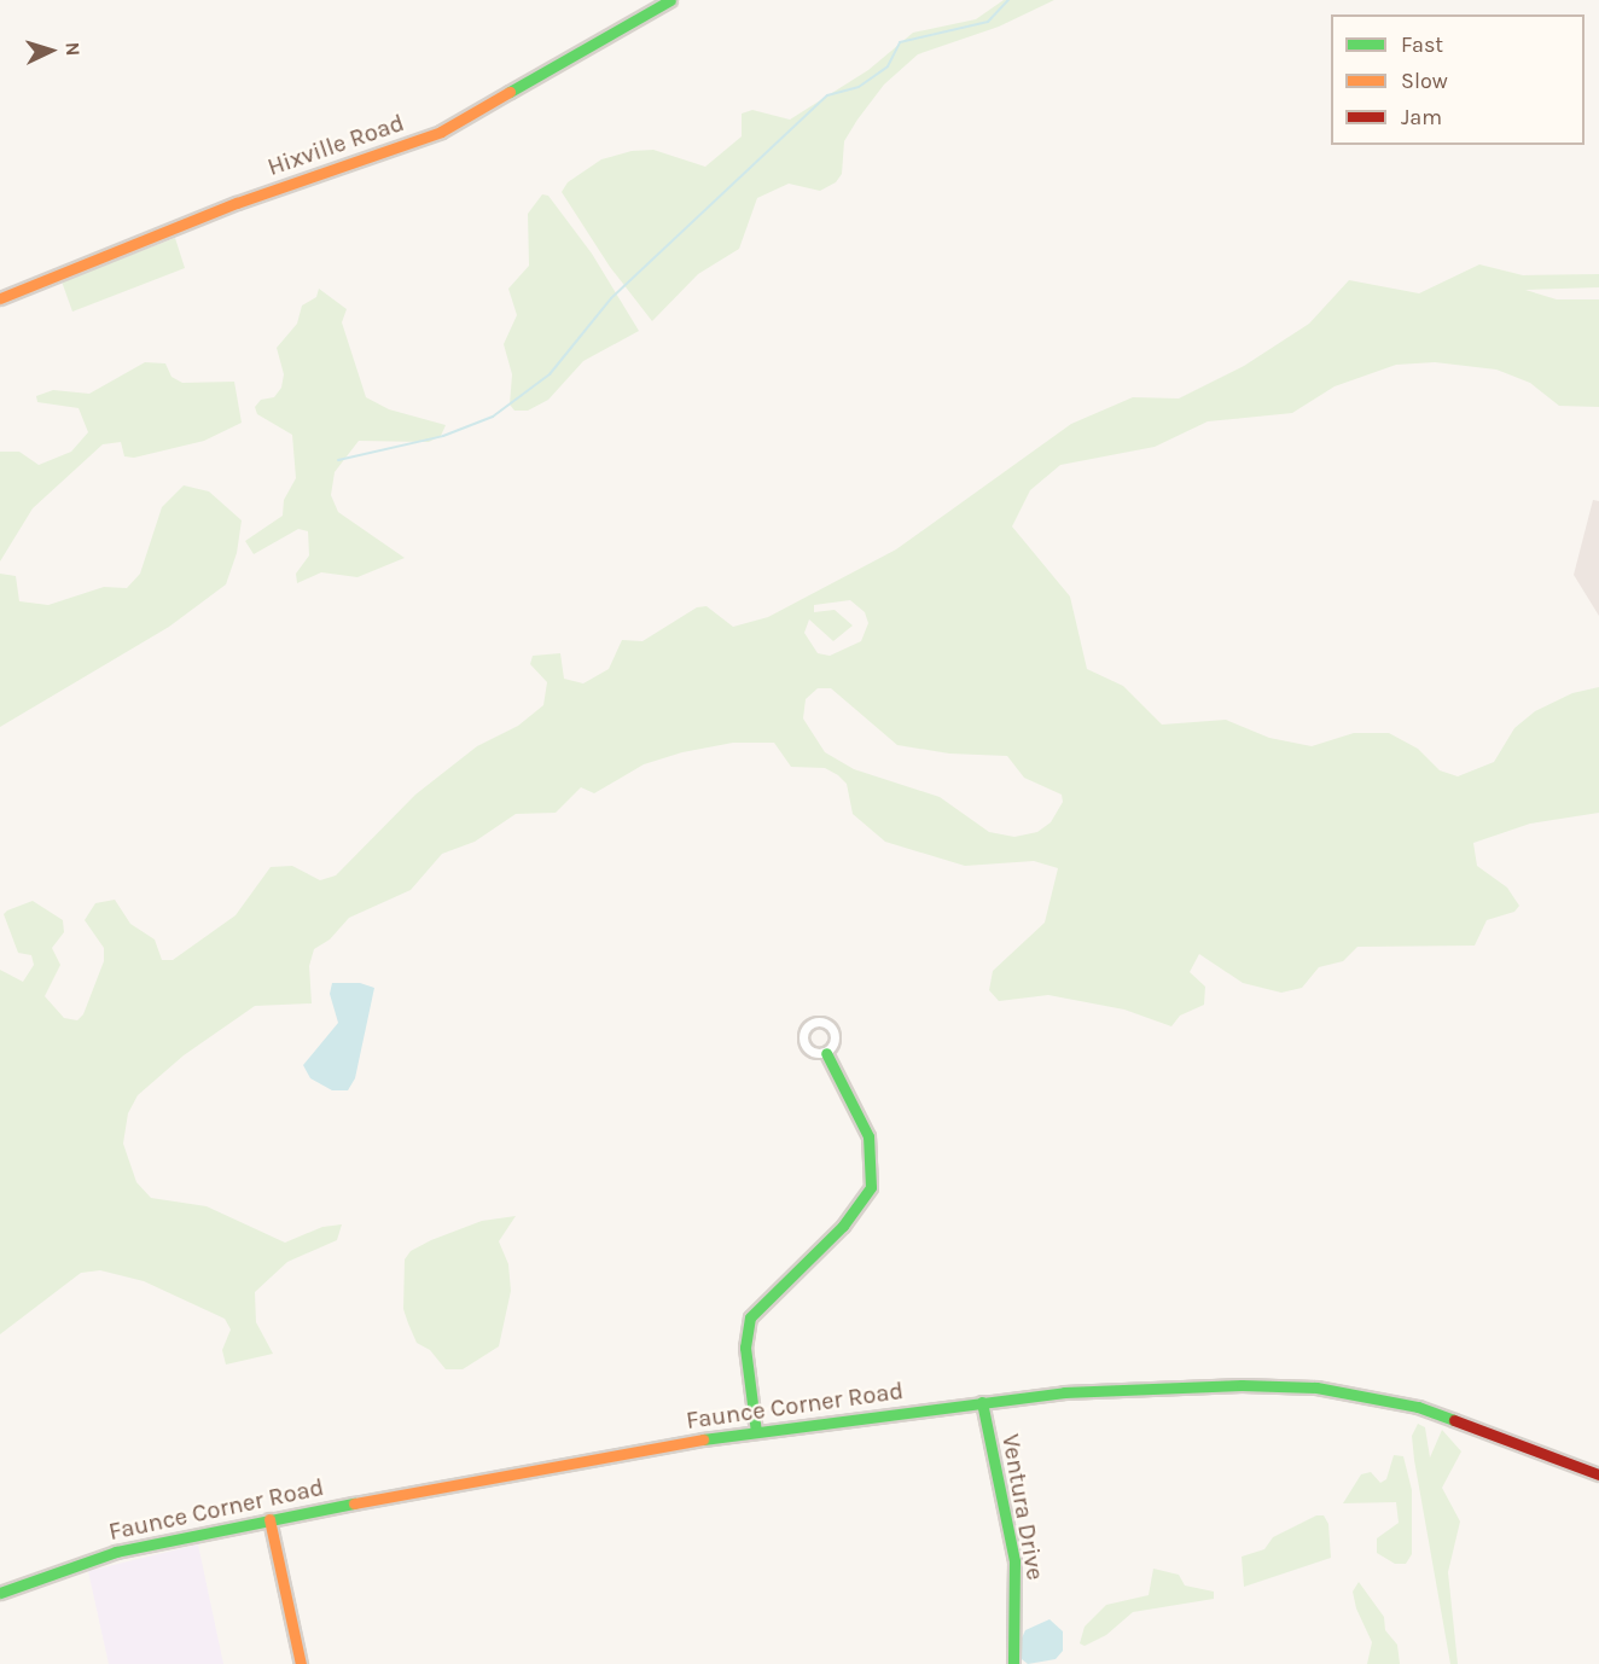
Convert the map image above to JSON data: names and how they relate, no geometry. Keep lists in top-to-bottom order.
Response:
{
  "streets": {
    "main road": ["Hixville Road", "Faunce Corner Road", "Ventura Drive"]
  },
  "crossings": [
    ["Faunce Corner Road", "Ventura Drive"]
  ],
  "legend": ["Fast", "Slow", "Jam"],
  "north": "right"
}
